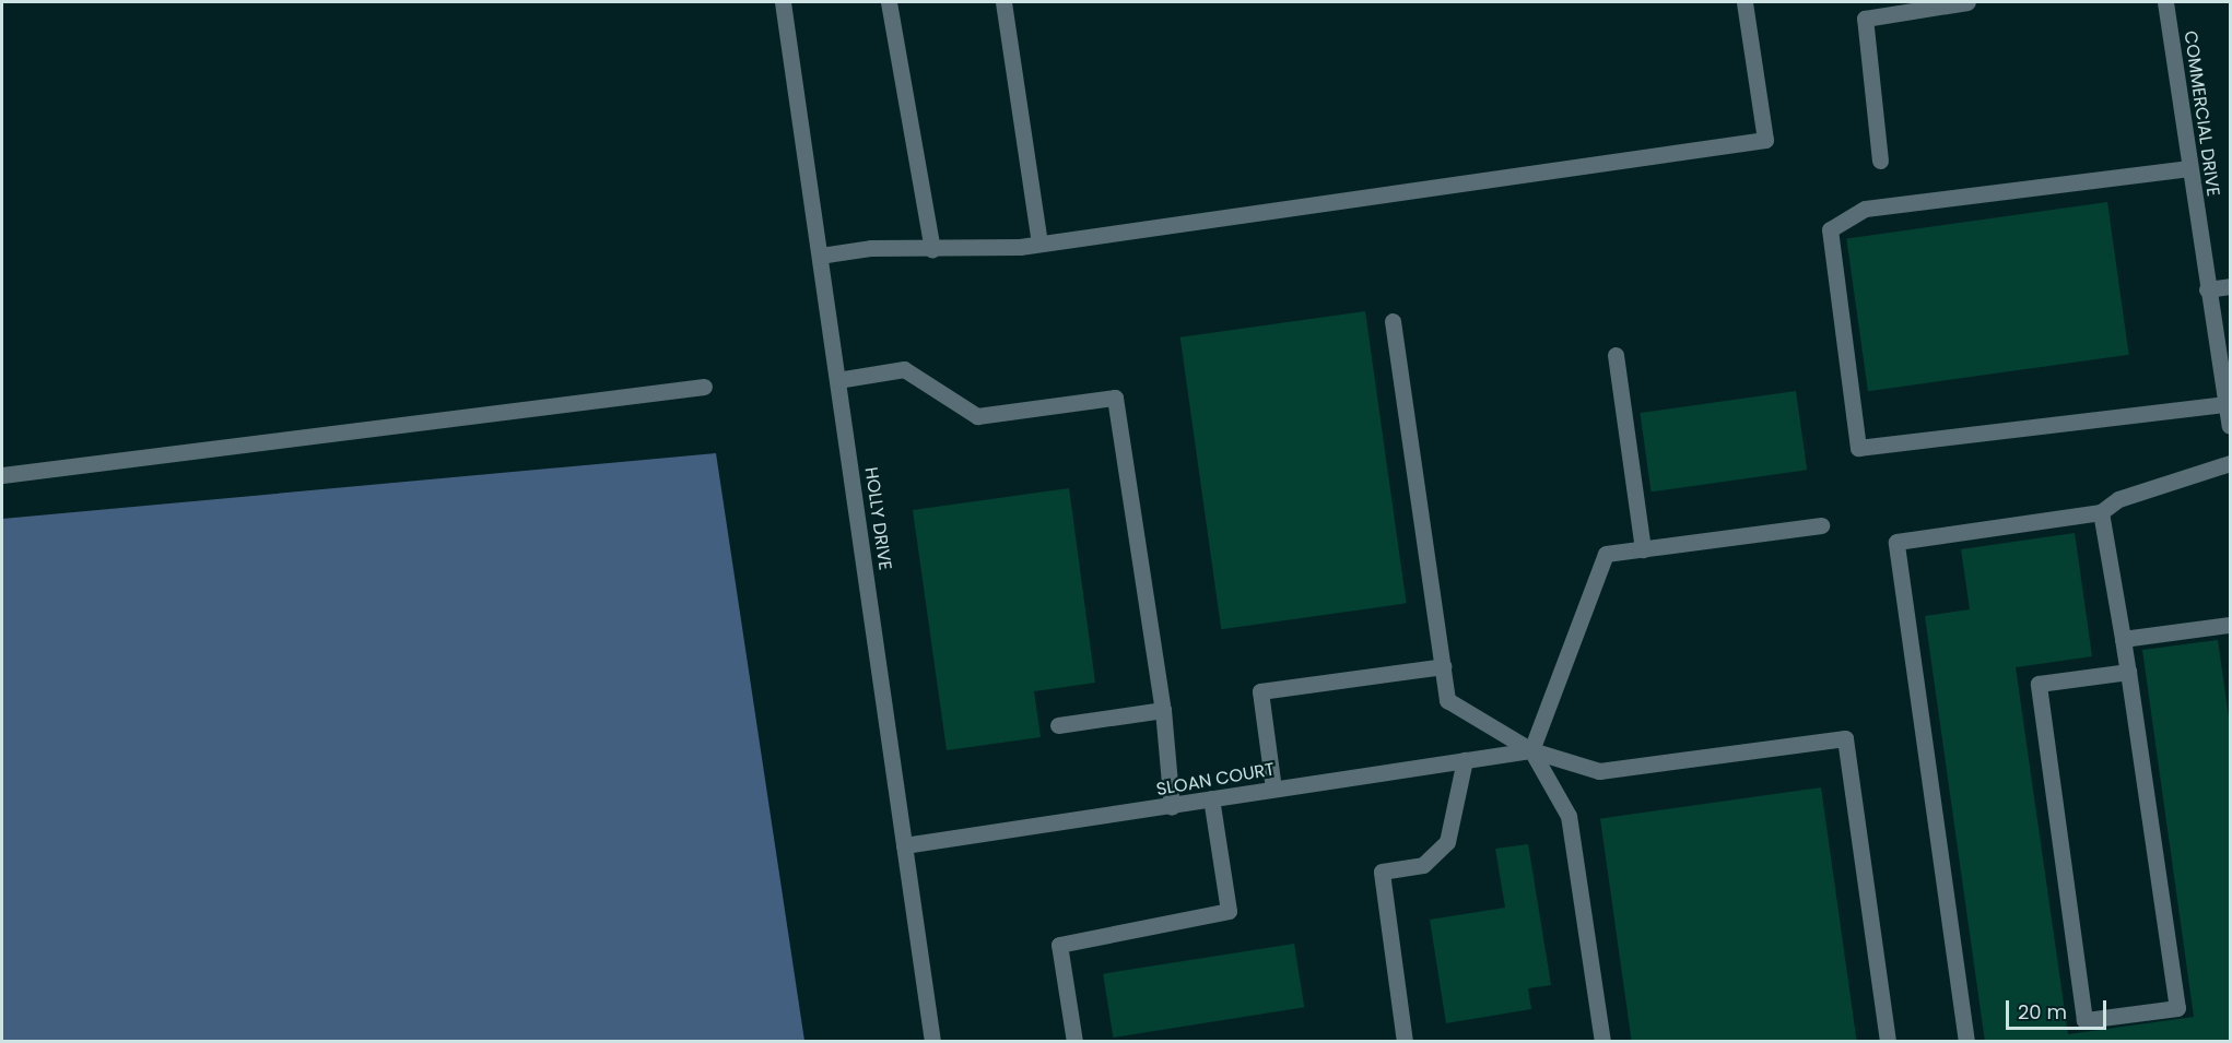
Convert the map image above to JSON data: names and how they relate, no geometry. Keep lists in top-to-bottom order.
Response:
{
  "streets": {
    "street": ["COMMERCIAL DRIVE", "HOLLY DRIVE", "SLOAN COURT"]
  },
  "crossings": [
    ["HOLLY DRIVE", "SLOAN COURT"]
  ],
  "scale_bar": "20 m"
}
